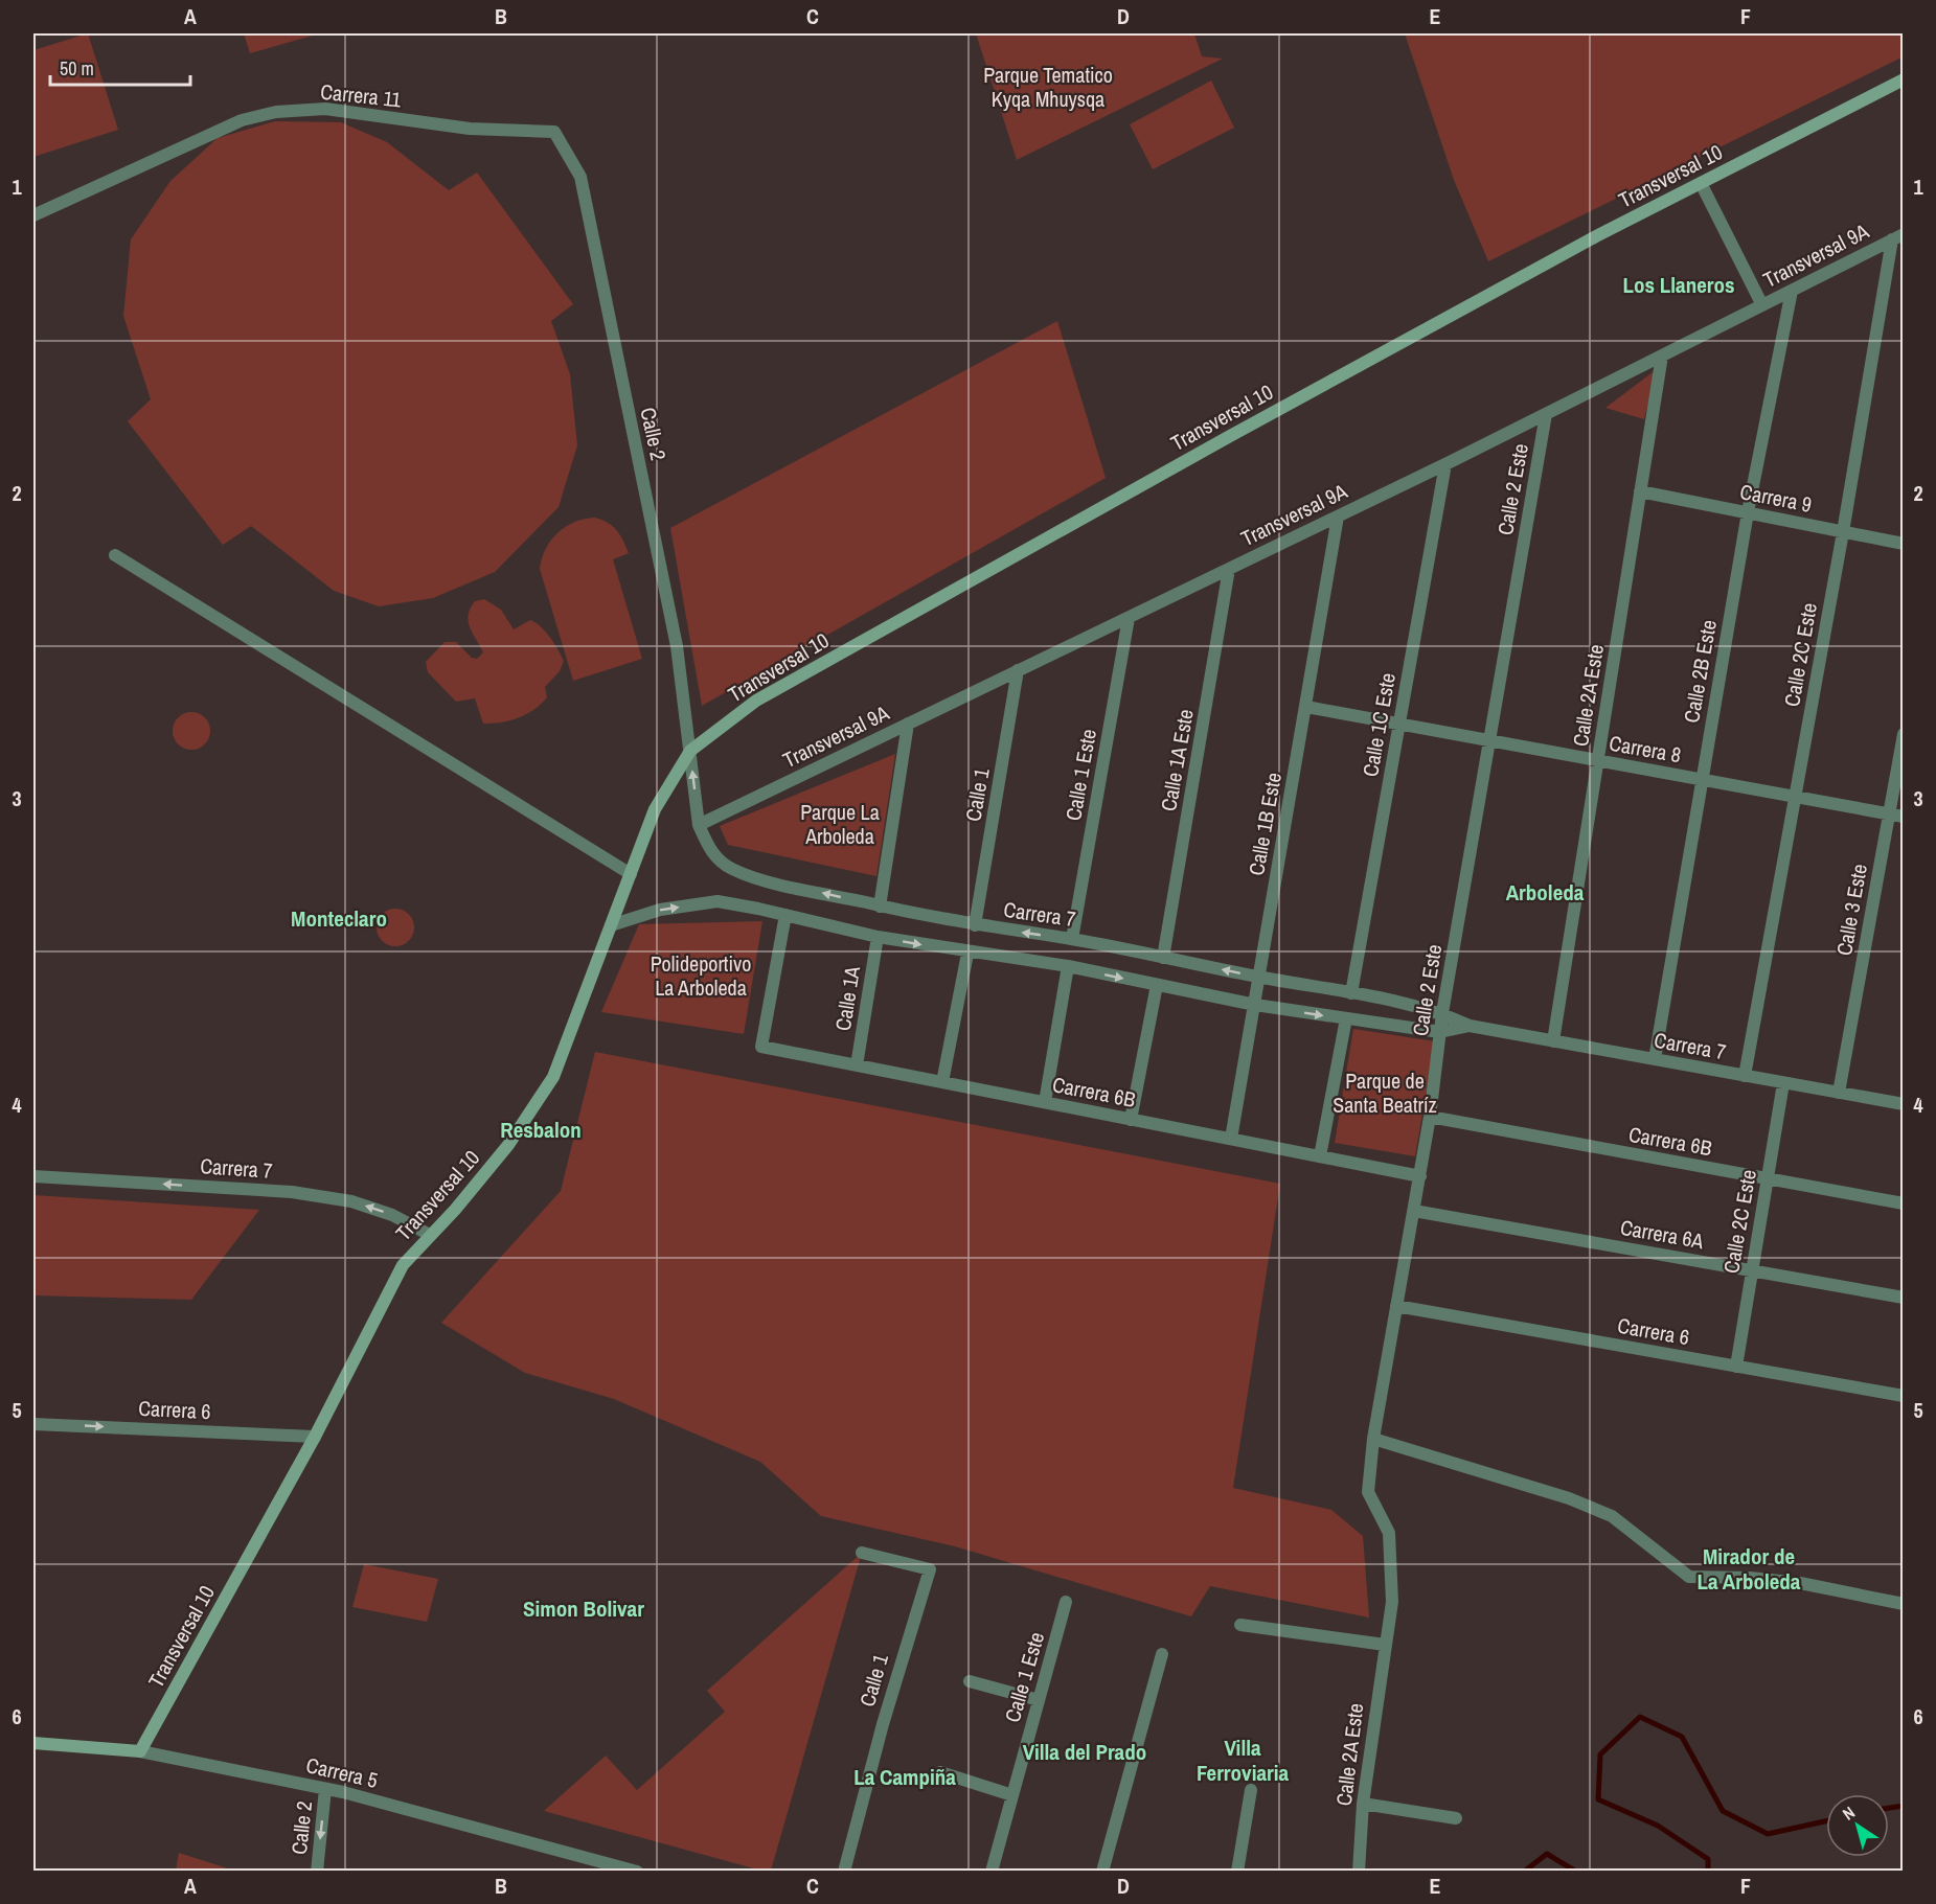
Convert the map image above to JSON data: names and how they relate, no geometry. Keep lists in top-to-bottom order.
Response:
{
  "streets": {
    "main road": ["Transversal 10", "Carrera 5"],
    "street": [
      "Carrera 11",
      "Transversal 9A",
      "Calle 2",
      "Calle 2 Este",
      "Carrera 9",
      "Calle 2C Este",
      "Calle 2B Este",
      "Calle 2A Este",
      "Calle 1C Este",
      "Carrera 8",
      "Calle 1A Este",
      "Calle 1 Este",
      "Calle 1",
      "Calle 1B Este",
      "Calle 3 Este",
      "Carrera 7",
      "Calle 1A",
      "Carrera 6B",
      "Carrera 6A",
      "Carrera 6"
    ]
  },
  "crossings": [
    ["Carrera 11", "Calle 2"],
    ["Transversal 10", "Calle 2"],
    ["Transversal 10", "Carrera 7"],
    ["Transversal 10", "Carrera 6"],
    ["Transversal 10", "Carrera 5"],
    ["Transversal 9A", "Calle 2 Este"],
    ["Transversal 9A", "Calle 2C Este"],
    ["Transversal 9A", "Calle 2B Este"],
    ["Transversal 9A", "Calle 2A Este"],
    ["Transversal 9A", "Calle 1C Este"],
    ["Transversal 9A", "Calle 1A Este"],
    ["Transversal 9A", "Calle 1 Este"],
    ["Transversal 9A", "Calle 1"],
    ["Transversal 9A", "Calle 1B Este"],
    ["Transversal 9A", "Carrera 7"],
    ["Calle 2", "Carrera 7"],
    ["Calle 2", "Carrera 5"],
    ["Calle 2 Este", "Calle 2A Este"],
    ["Calle 2 Este", "Carrera 8"],
    ["Calle 2 Este", "Carrera 7"],
    ["Calle 2 Este", "Carrera 6B"],
    ["Calle 2 Este", "Carrera 6A"],
    ["Calle 2 Este", "Carrera 6"],
    ["Carrera 9", "Calle 2C Este"],
    ["Carrera 9", "Calle 2B Este"],
    ["Carrera 9", "Calle 2A Este"],
    ["Calle 2C Este", "Carrera 8"],
    ["Calle 2C Este", "Carrera 7"],
    ["Calle 2C Este", "Carrera 6B"],
    ["Calle 2C Este", "Carrera 6A"],
    ["Calle 2C Este", "Carrera 6"],
    ["Calle 2B Este", "Carrera 8"],
    ["Calle 2B Este", "Carrera 7"],
    ["Calle 2A Este", "Carrera 8"],
    ["Calle 2A Este", "Carrera 7"],
    ["Calle 1C Este", "Carrera 8"],
    ["Calle 1C Este", "Carrera 7"],
    ["Carrera 8", "Calle 1B Este"],
    ["Carrera 8", "Calle 3 Este"],
    ["Calle 1A Este", "Carrera 7"],
    ["Calle 1 Este", "Carrera 7"],
    ["Calle 1", "Carrera 7"],
    ["Calle 1B Este", "Carrera 7"],
    ["Calle 1B Este", "Carrera 6B"],
    ["Calle 3 Este", "Carrera 7"],
    ["Carrera 7", "Calle 1A"],
    ["Carrera 7", "Carrera 6B"],
    ["Calle 1A", "Carrera 6B"]
  ],
  "one_way": ["Carrera 6"],
  "districts": [
    "Los Llaneros",
    "Arboleda",
    "Monteclaro",
    "Resbalon",
    "Mirador de La Arboleda",
    "Simon Bolivar",
    "Villa Ferroviaria",
    "Villa del Prado",
    "La Campiña"
  ],
  "parks": [
    "Parque Tematico Kyqa Mhuysqa",
    "Parque La Arboleda",
    "Polideportivo La Arboleda",
    "Parque de Santa Beatríz"
  ],
  "scale_bar": "50 m",
  "north": "top left",
  "grid": {
    "columns": [
      "A",
      "B",
      "C",
      "D",
      "E",
      "F"
    ],
    "rows": [
      "1",
      "2",
      "3",
      "4",
      "5",
      "6"
    ]
  }
}
